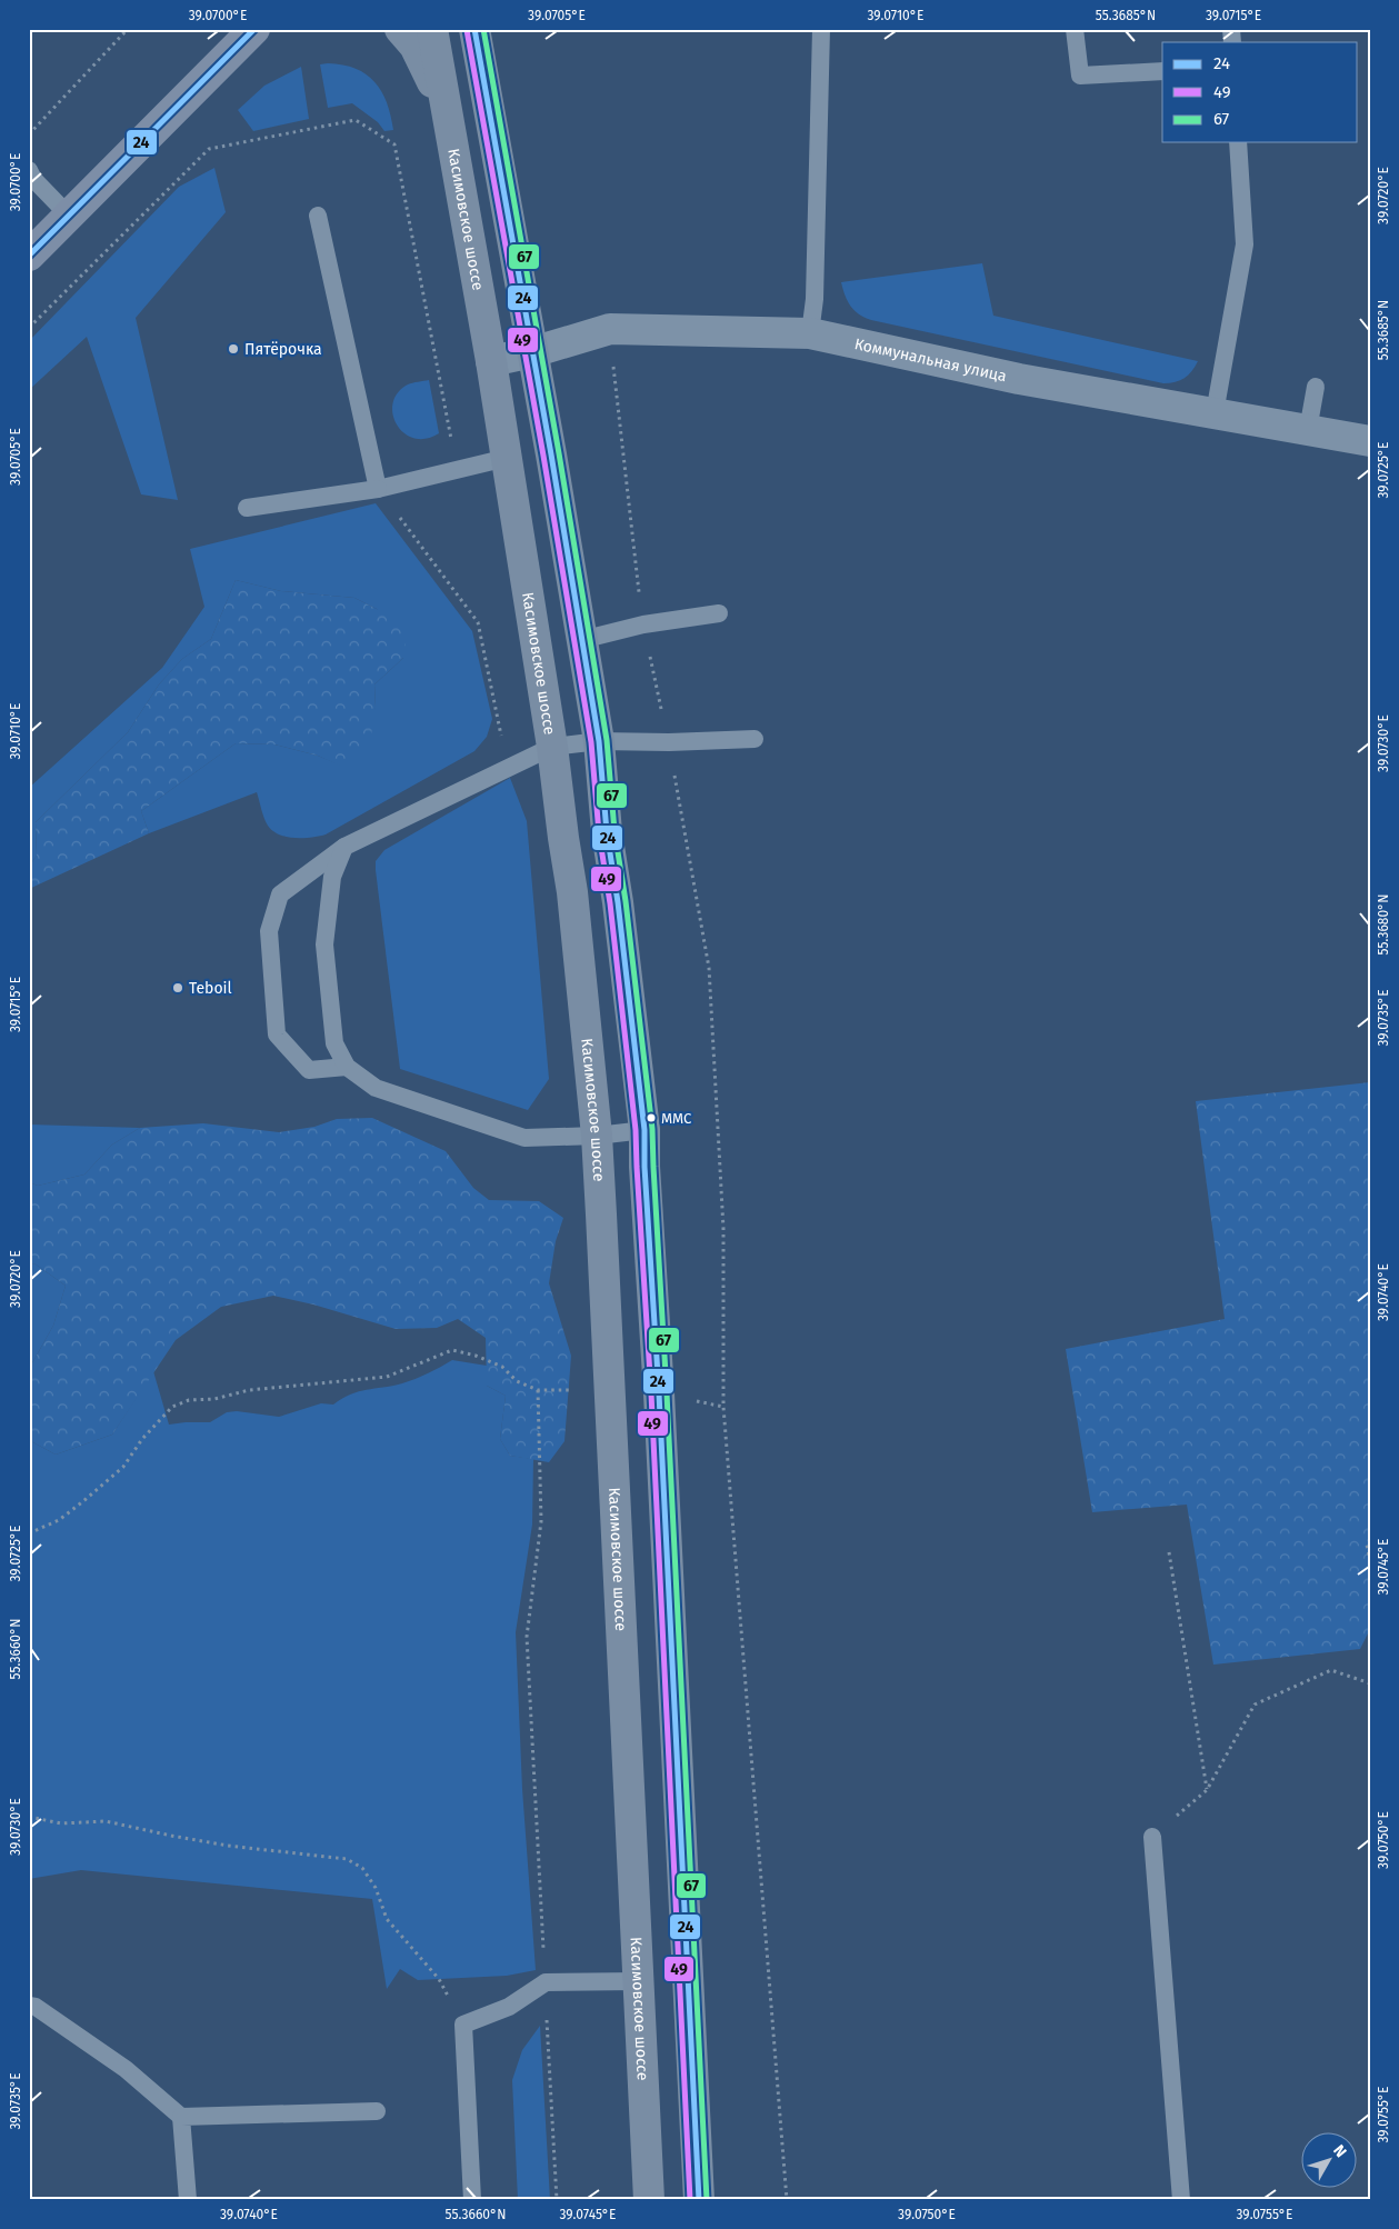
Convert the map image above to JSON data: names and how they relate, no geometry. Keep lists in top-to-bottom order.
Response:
{
  "streets": {
    "main road": ["Касимовское шоссе"],
    "street": ["Коммунальная улица"]
  },
  "crossings": [
    ["Касимовское шоссе", "Коммунальная улица"]
  ],
  "places": ["Пятёрочка", "Teboil", "ММС"],
  "lines": ["transit line 24", "transit line 67", "transit line 49"],
  "legend": ["24", "49", "67"],
  "north": "top right",
  "coordinates": [
    "39.0700°E",
    "39.0705°E",
    "39.0710°E",
    "55.3685°N",
    "39.0715°E",
    "39.0720°E",
    "39.0725°E",
    "39.0730°E",
    "55.3680°N",
    "39.0735°E",
    "39.0740°E",
    "39.0745°E",
    "55.3660°N",
    "39.0750°E",
    "39.0755°E"
  ]
}
